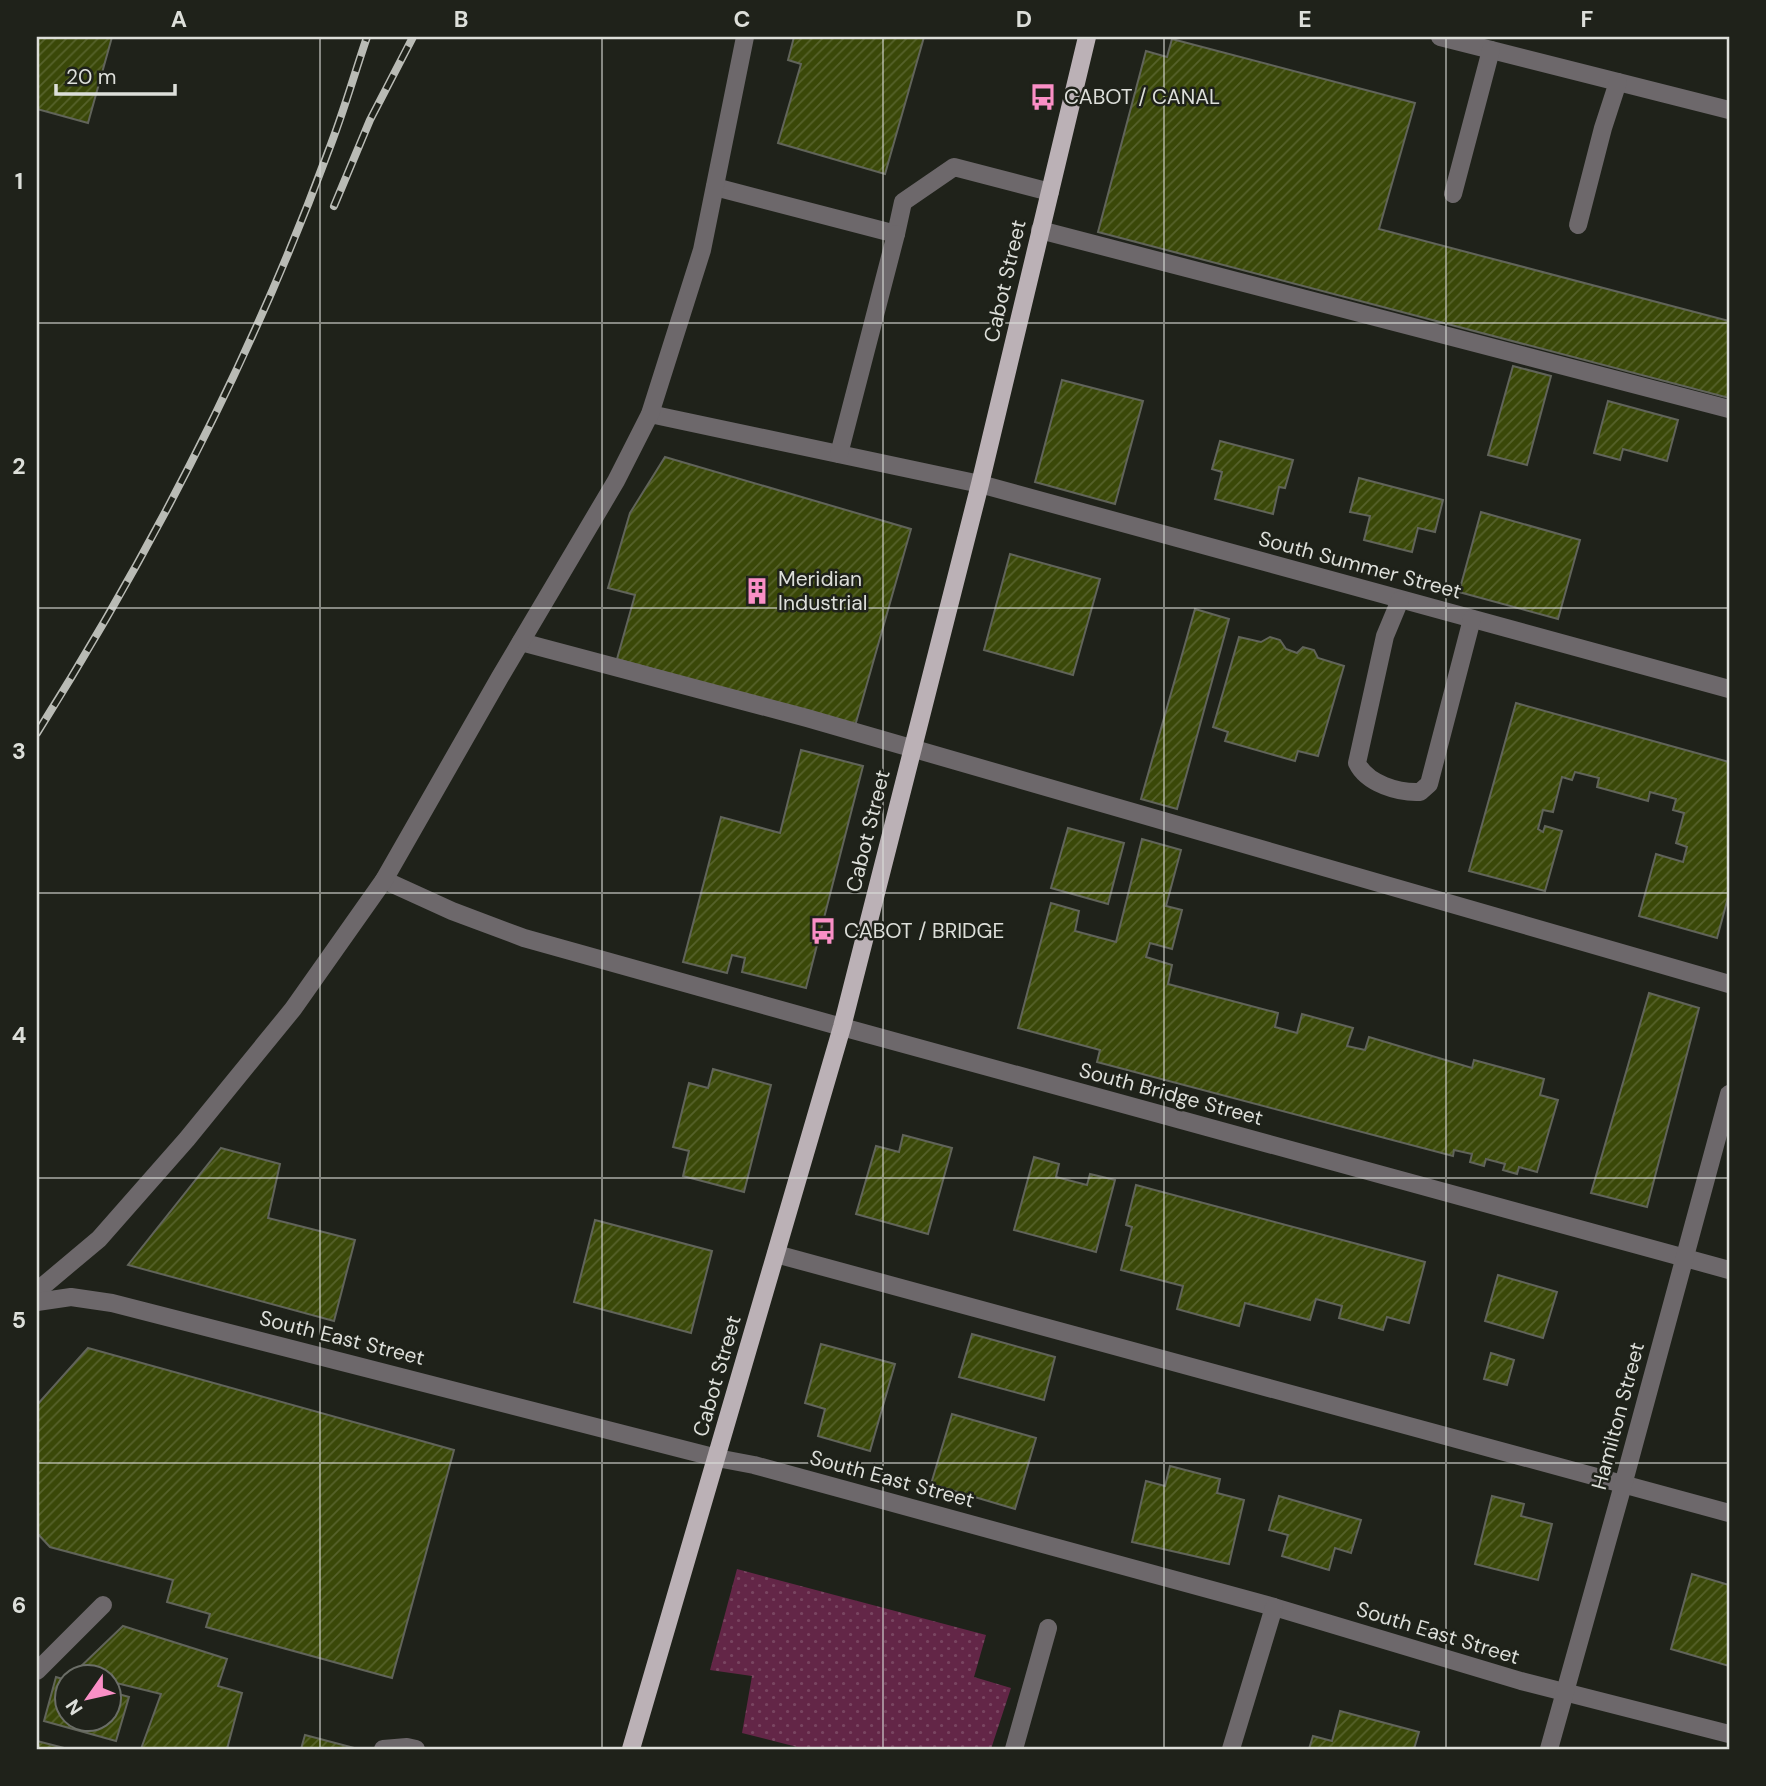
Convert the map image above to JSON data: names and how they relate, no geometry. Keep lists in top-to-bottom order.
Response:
{
  "streets": {
    "main road": ["Cabot Street"],
    "street": [
      "South Summer Street",
      "South Bridge Street",
      "South East Street",
      "Hamilton Street"
    ]
  },
  "crossings": [
    ["Cabot Street", "South Summer Street"],
    ["Cabot Street", "South Bridge Street"],
    ["Cabot Street", "South East Street"],
    ["South Bridge Street", "Hamilton Street"],
    ["South East Street", "Hamilton Street"]
  ],
  "places": {
    "bus stop": ["CABOT / CANAL", "CABOT / BRIDGE"],
    "building": ["Meridian Industrial"]
  },
  "scale_bar": "20 m",
  "north": "bottom left",
  "grid": {
    "columns": [
      "A",
      "B",
      "C",
      "D",
      "E",
      "F"
    ],
    "rows": [
      "1",
      "2",
      "3",
      "4",
      "5",
      "6"
    ]
  }
}
